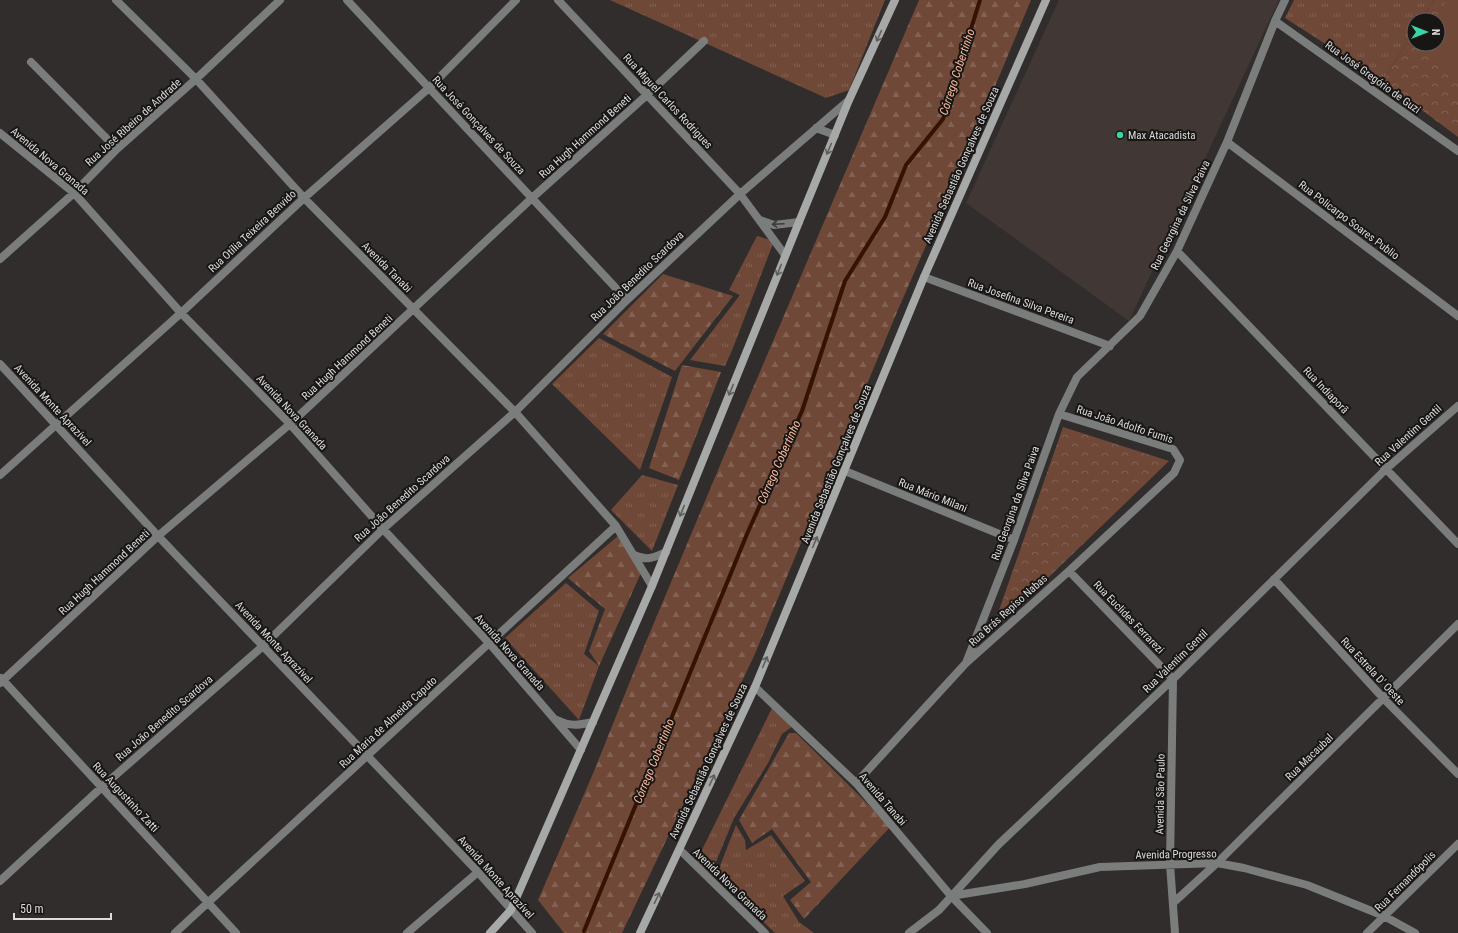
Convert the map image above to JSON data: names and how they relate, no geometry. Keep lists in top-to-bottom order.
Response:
{
  "streets": {
    "main road": ["Avenida Sebastião Gonçalves de Souza"],
    "street": [
      "Rua José Gregório de Guzi",
      "Rua Miguel Carlos Rodrigues",
      "Rua José Ribeiro de Andrade",
      "Rua José Gonçalves de Souza",
      "Rua Hugh Hammond Beneti",
      "Avenida Nova Granada",
      "Rua Georgina da Silva Paiva",
      "Rua Policarpo Soares Publio",
      "Rua Otília Teixeira Benvido",
      "Avenida Tanabi",
      "Rua João Benedito Scardova",
      "Rua Josefina Silva Pereira",
      "Rua Indiaporã",
      "Avenida Monte Aprazível",
      "Rua João Adolfo Fumis",
      "Rua Valentim Gentil",
      "Rua Mário Milani",
      "Rua Brás Repiso Nabas",
      "Rua Euclides Ferrarezi",
      "Rua Estrela D' Oeste",
      "Rua Maria de Almeida Caputo",
      "Rua Macaubal",
      "Avenida São Paulo",
      "Rua Augustinho Zatti",
      "Avenida Progresso",
      "Rua Fernandópolis"
    ]
  },
  "crossings": [
    ["Rua José Gregório de Guzi", "Rua Georgina da Silva Paiva"],
    ["Rua Miguel Carlos Rodrigues", "Rua Hugh Hammond Beneti"],
    ["Rua Miguel Carlos Rodrigues", "Rua João Benedito Scardova"],
    ["Rua José Ribeiro de Andrade", "Avenida Nova Granada"],
    ["Rua José Ribeiro de Andrade", "Avenida Tanabi"],
    ["Rua José Gonçalves de Souza", "Rua Hugh Hammond Beneti"],
    ["Rua José Gonçalves de Souza", "Rua Otília Teixeira Benvido"],
    ["Rua José Gonçalves de Souza", "Rua João Benedito Scardova"],
    ["Rua Hugh Hammond Beneti", "Avenida Nova Granada"],
    ["Rua Hugh Hammond Beneti", "Avenida Tanabi"],
    ["Rua Hugh Hammond Beneti", "Avenida Monte Aprazível"],
    ["Rua Hugh Hammond Beneti", "Rua Augustinho Zatti"],
    ["Avenida Nova Granada", "Avenida Sebastião Gonçalves de Souza"],
    ["Avenida Nova Granada", "Rua Otília Teixeira Benvido"],
    ["Avenida Nova Granada", "Rua João Benedito Scardova"],
    ["Avenida Nova Granada", "Rua Maria de Almeida Caputo"],
    ["Avenida Sebastião Gonçalves de Souza", "Avenida Tanabi"],
    ["Avenida Sebastião Gonçalves de Souza", "Rua Josefina Silva Pereira"],
    ["Avenida Sebastião Gonçalves de Souza", "Rua Mário Milani"],
    ["Rua Georgina da Silva Paiva", "Rua Policarpo Soares Publio"],
    ["Rua Georgina da Silva Paiva", "Rua Josefina Silva Pereira"],
    ["Rua Georgina da Silva Paiva", "Rua Indiaporã"],
    ["Rua Georgina da Silva Paiva", "Rua João Adolfo Fumis"],
    ["Rua Georgina da Silva Paiva", "Rua Mário Milani"],
    ["Rua Georgina da Silva Paiva", "Rua Brás Repiso Nabas"],
    ["Rua Otília Teixeira Benvido", "Avenida Tanabi"],
    ["Rua Otília Teixeira Benvido", "Avenida Monte Aprazível"],
    ["Avenida Tanabi", "Rua João Benedito Scardova"],
    ["Avenida Tanabi", "Rua Valentim Gentil"],
    ["Avenida Tanabi", "Rua Brás Repiso Nabas"],
    ["Avenida Tanabi", "Rua Maria de Almeida Caputo"],
    ["Avenida Tanabi", "Avenida Progresso"],
    ["Rua João Benedito Scardova", "Avenida Monte Aprazível"],
    ["Rua João Benedito Scardova", "Rua Augustinho Zatti"],
    ["Rua Indiaporã", "Rua Valentim Gentil"],
    ["Avenida Monte Aprazível", "Rua Maria de Almeida Caputo"],
    ["Rua João Adolfo Fumis", "Rua Brás Repiso Nabas"],
    ["Rua Valentim Gentil", "Rua Euclides Ferrarezi"],
    ["Rua Valentim Gentil", "Rua Estrela D' Oeste"],
    ["Rua Valentim Gentil", "Avenida São Paulo"],
    ["Rua Valentim Gentil", "Avenida Progresso"],
    ["Rua Brás Repiso Nabas", "Rua Euclides Ferrarezi"],
    ["Rua Euclides Ferrarezi", "Avenida São Paulo"],
    ["Rua Estrela D' Oeste", "Rua Macaubal"],
    ["Rua Maria de Almeida Caputo", "Rua Augustinho Zatti"],
    ["Rua Macaubal", "Avenida São Paulo"],
    ["Rua Macaubal", "Avenida Progresso"],
    ["Avenida São Paulo", "Avenida Progresso"],
    ["Avenida Progresso", "Rua Fernandópolis"]
  ],
  "one_way": ["Avenida Sebastião Gonçalves de Souza"],
  "water": ["Córrego Cobertinho"],
  "places": ["Max Atacadista"],
  "scale_bar": "50 m",
  "north": "right"
}
